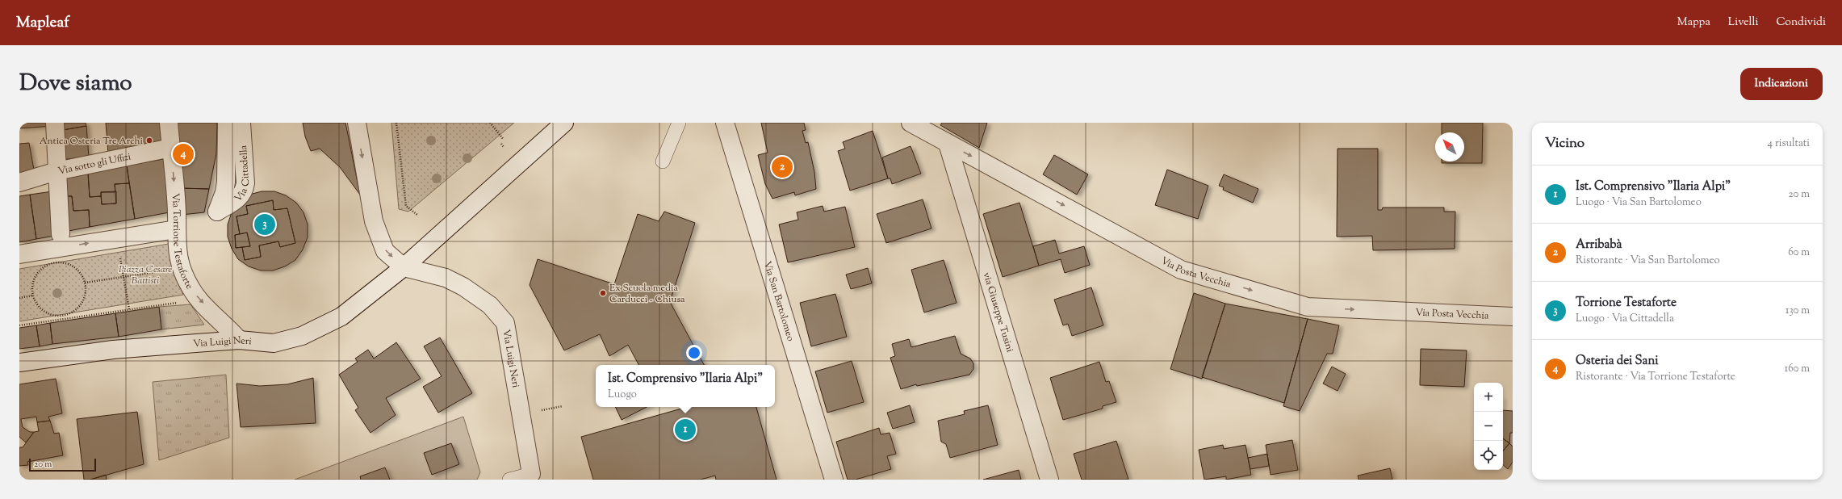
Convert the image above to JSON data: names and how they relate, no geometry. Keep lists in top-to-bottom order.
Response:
{
  "streets": {
    "street": [
      "Via sotto gli Uffizi",
      "Via Cittadella",
      "Via Torrione Testaforte",
      "Via Posta Vecchia",
      "Via San Bartolomeo",
      "via Giuseppe Tusini",
      "Via Luigi Neri"
    ]
  },
  "crossings": [
    ["Via sotto gli Uffizi", "Via Torrione Testaforte"],
    ["Via Torrione Testaforte", "Via Luigi Neri"],
    ["Via Posta Vecchia", "via Giuseppe Tusini"]
  ],
  "one_way": ["Via Posta Vecchia"],
  "parks": ["Piazza Cesare Battisti"],
  "places": ["Antica Osteria Tre Archi", "Ex Scuola media Carducci - Chiusa"],
  "scale_bar": "20 m",
  "north": "top left",
  "page": {
    "header": "Mapleaf",
    "nav": ["Mappa", "Livelli", "Condividi"],
    "title": "Dove siamo",
    "buttons": "Indicazioni",
    "heading": ["Vicino", "4 risultati"],
    "pins": [
      "4",
      "2",
      "3",
      "1"
    ],
    "list": [
      {
        "mark": "1",
        "name": "Ist. Comprensivo \"Ilaria Alpi\"",
        "note": "Luogo · Via San Bartolomeo",
        "value": "20 m"
      },
      {
        "mark": "2",
        "name": "Arribabà",
        "note": "Ristorante · Via San Bartolomeo",
        "value": "60 m"
      },
      {
        "mark": "3",
        "name": "Torrione Testaforte",
        "note": "Luogo · Via Cittadella",
        "value": "130 m"
      },
      {
        "mark": "4",
        "name": "Osteria dei Sani",
        "note": "Ristorante · Via Torrione Testaforte",
        "value": "160 m"
      }
    ],
    "popup": ["Ist. Comprensivo \"Ilaria Alpi\"", "Luogo"],
    "map_buttons": ["+", "−"],
    "scale": "20 m"
  }
}
